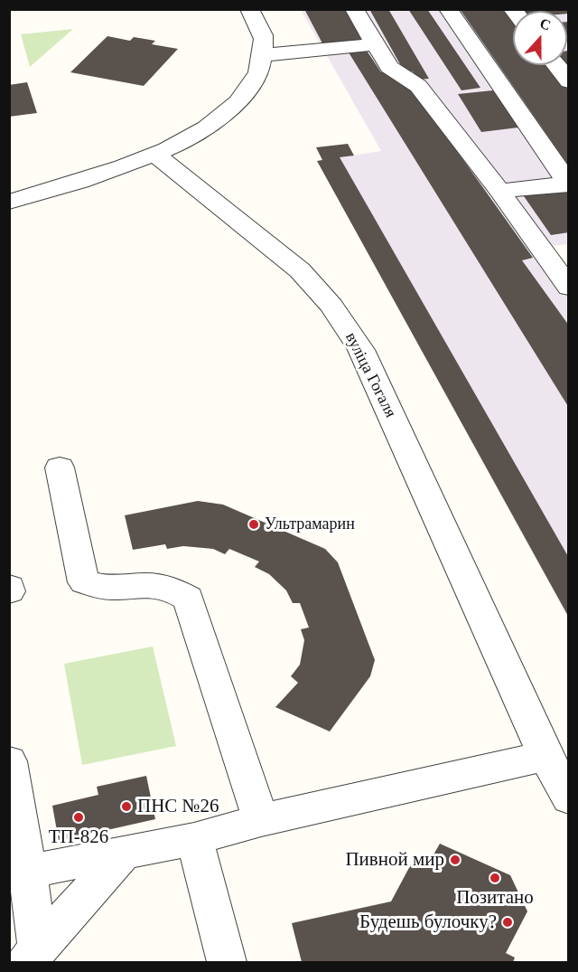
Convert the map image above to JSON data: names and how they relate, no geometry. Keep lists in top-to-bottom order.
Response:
{
  "streets": {
    "street": ["вуліца Гогаля"]
  },
  "places": [
    "Ультрамарин",
    "ПНС №26",
    "ТП-826",
    "Пивной мир",
    "Позитано",
    "Будешь булочку?"
  ],
  "north": "top"
}
